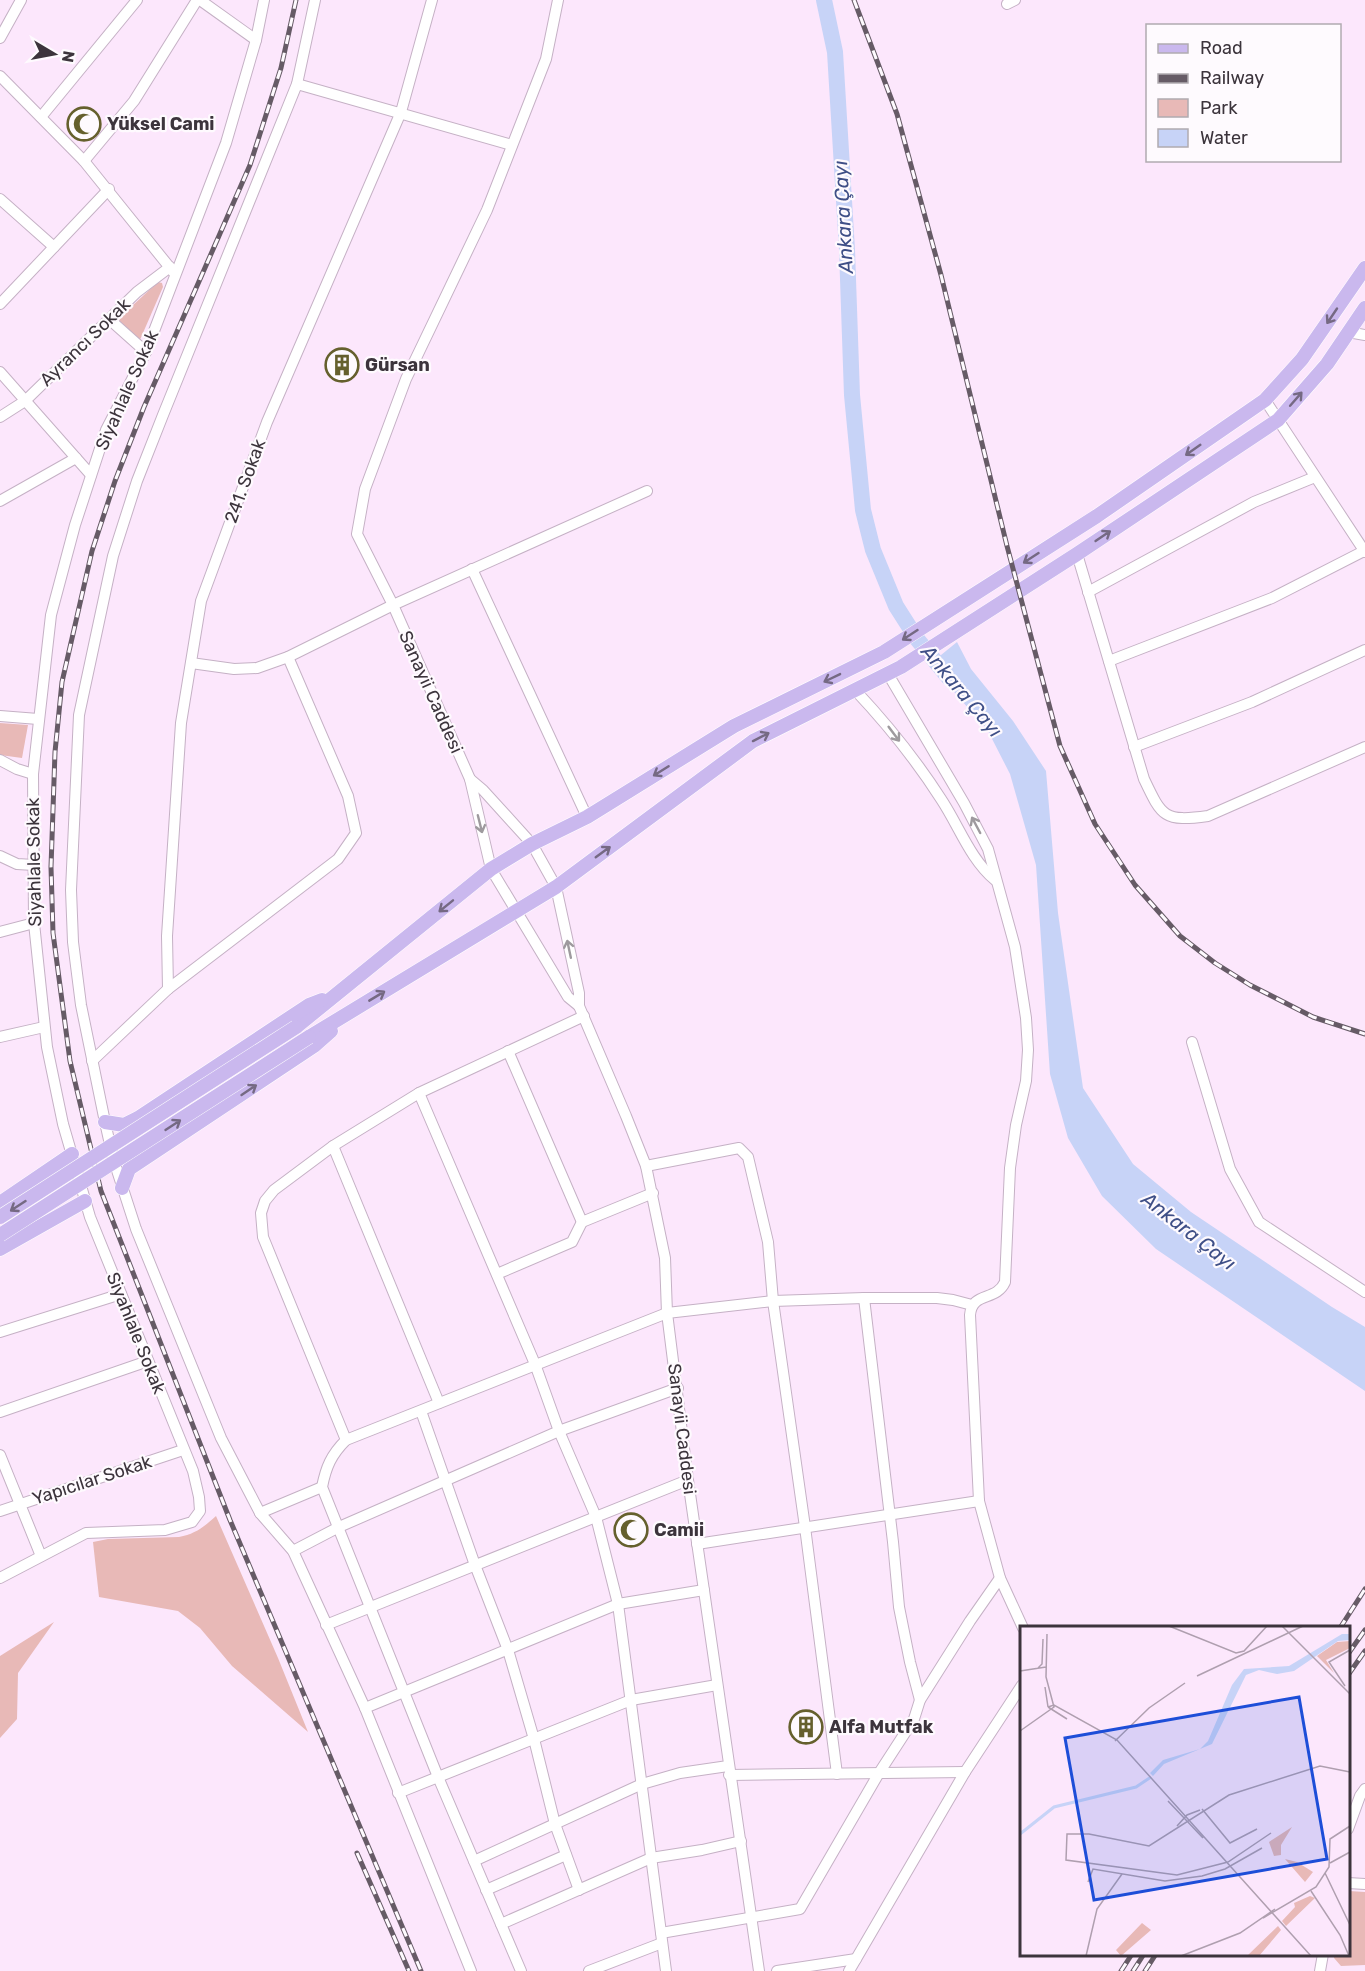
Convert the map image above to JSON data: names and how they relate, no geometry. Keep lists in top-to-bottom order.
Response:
{
  "streets": {
    "street": [
      "Ayrancı Sokak",
      "Siyahlale Sokak",
      "241. Sokak",
      "Sanayii Caddesi",
      "Yapıcılar Sokak"
    ]
  },
  "crossings": [
    ["Ayrancı Sokak", "Siyahlale Sokak"],
    ["Siyahlale Sokak", "Yapıcılar Sokak"]
  ],
  "water": ["Ankara Çayı"],
  "places": {
    "mosque": ["Yüksel Cami", "Camii"],
    "building": ["Gürsan", "Alfa Mutfak"]
  },
  "legend": [
    "Road",
    "Railway",
    "Park",
    "Water"
  ],
  "north": "right"
}
